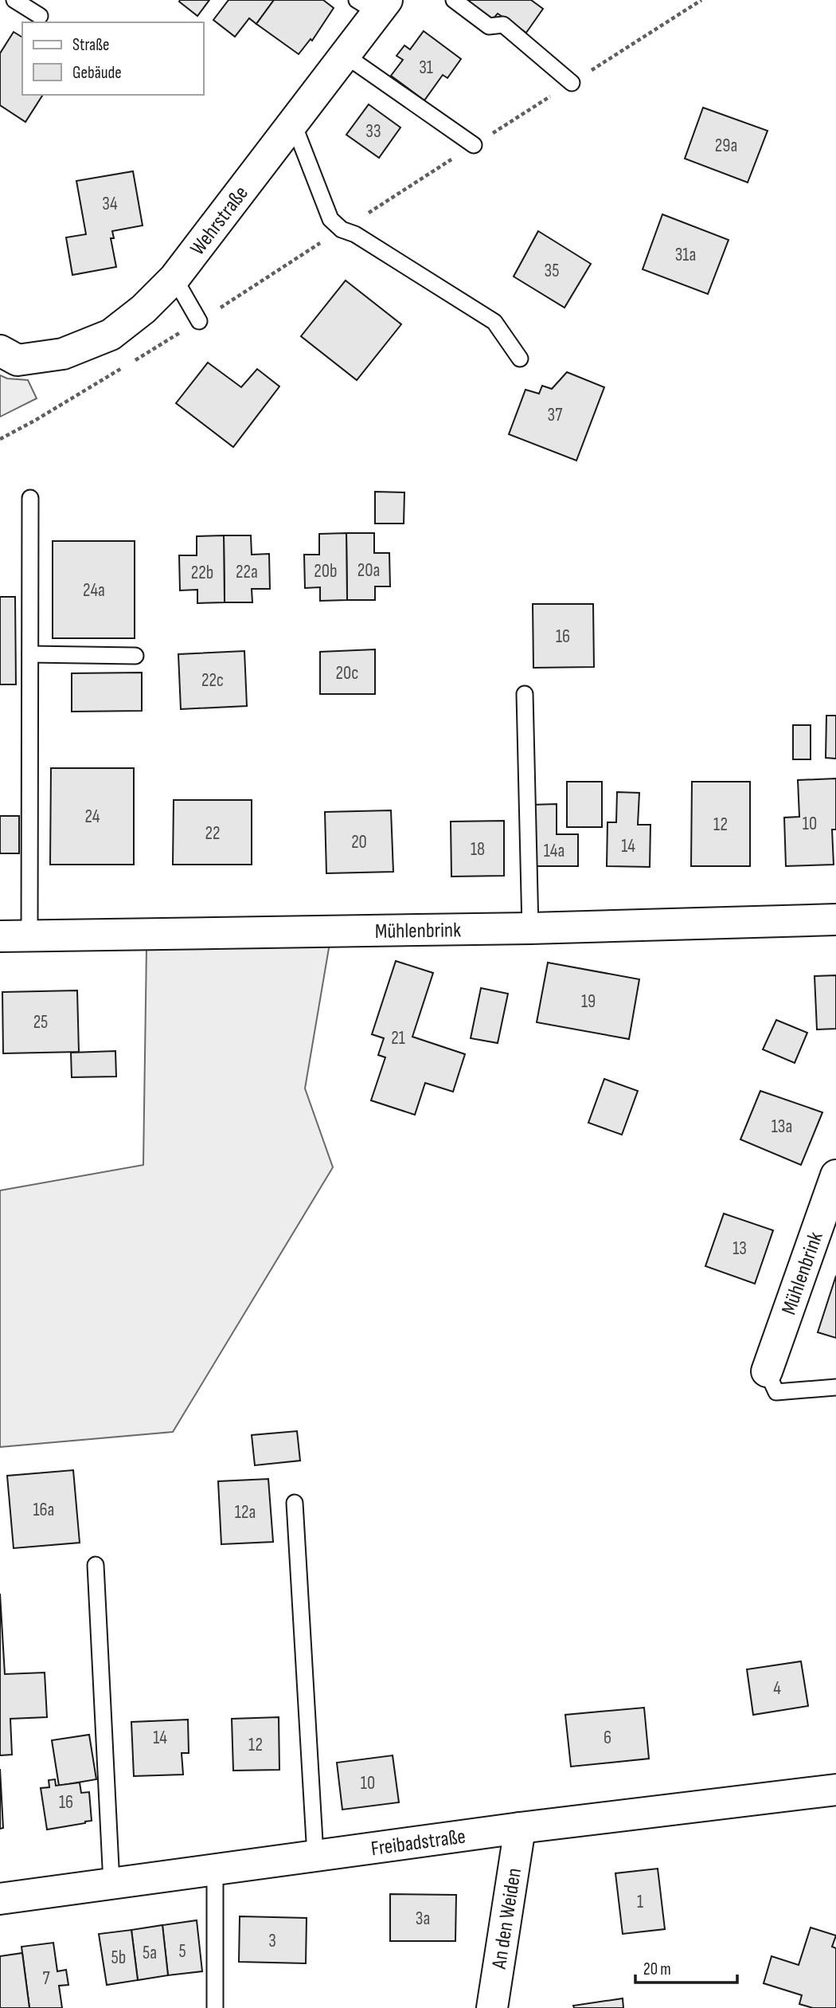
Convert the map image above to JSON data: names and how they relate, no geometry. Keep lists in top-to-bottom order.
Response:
{
  "streets": {
    "street": [
      "Wehrstraße",
      "Mühlenbrink",
      "Freibadstraße",
      "An den Weiden"
    ]
  },
  "crossings": [
    ["Freibadstraße", "An den Weiden"]
  ],
  "house_numbers": [
    "31",
    "33",
    "29a",
    "34",
    "31a",
    "35",
    "37",
    "20a",
    "20b",
    "22a",
    "22b",
    "24a",
    "16",
    "20c",
    "22c",
    "24",
    "10",
    "12",
    "22",
    "20",
    "14",
    "18",
    "14a",
    "19",
    "25",
    "21",
    "13a",
    "13",
    "16a",
    "12a",
    "4",
    "14",
    "6",
    "12",
    "10",
    "16",
    "1",
    "3a",
    "3",
    "5",
    "5a",
    "5b",
    "7"
  ],
  "legend": ["Straße", "Gebäude"],
  "scale_bar": "20 m"
}
